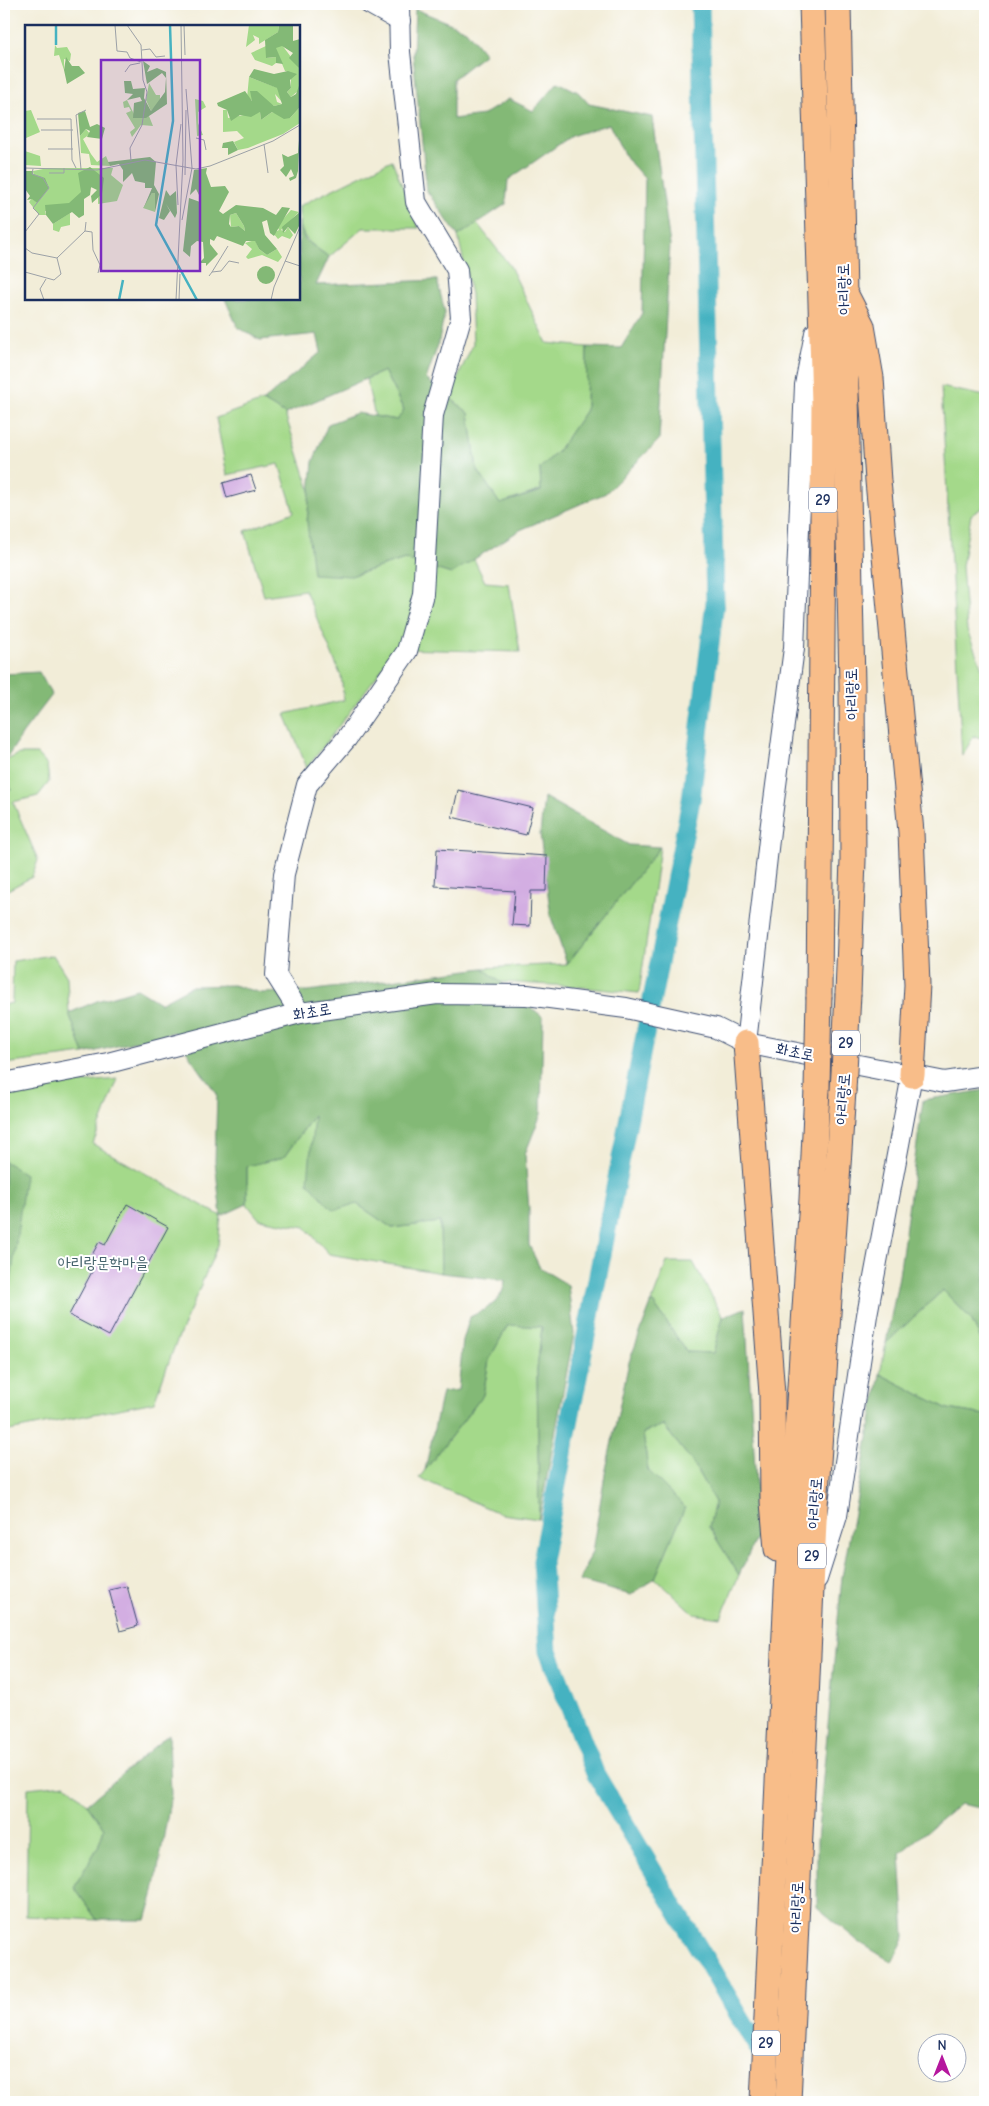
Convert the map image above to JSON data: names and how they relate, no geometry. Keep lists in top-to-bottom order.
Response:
{
  "streets": {
    "main road": ["아리랑로", "29"],
    "street": ["화초로"]
  },
  "parks": ["아리랑문학마을"],
  "north": "top"
}
